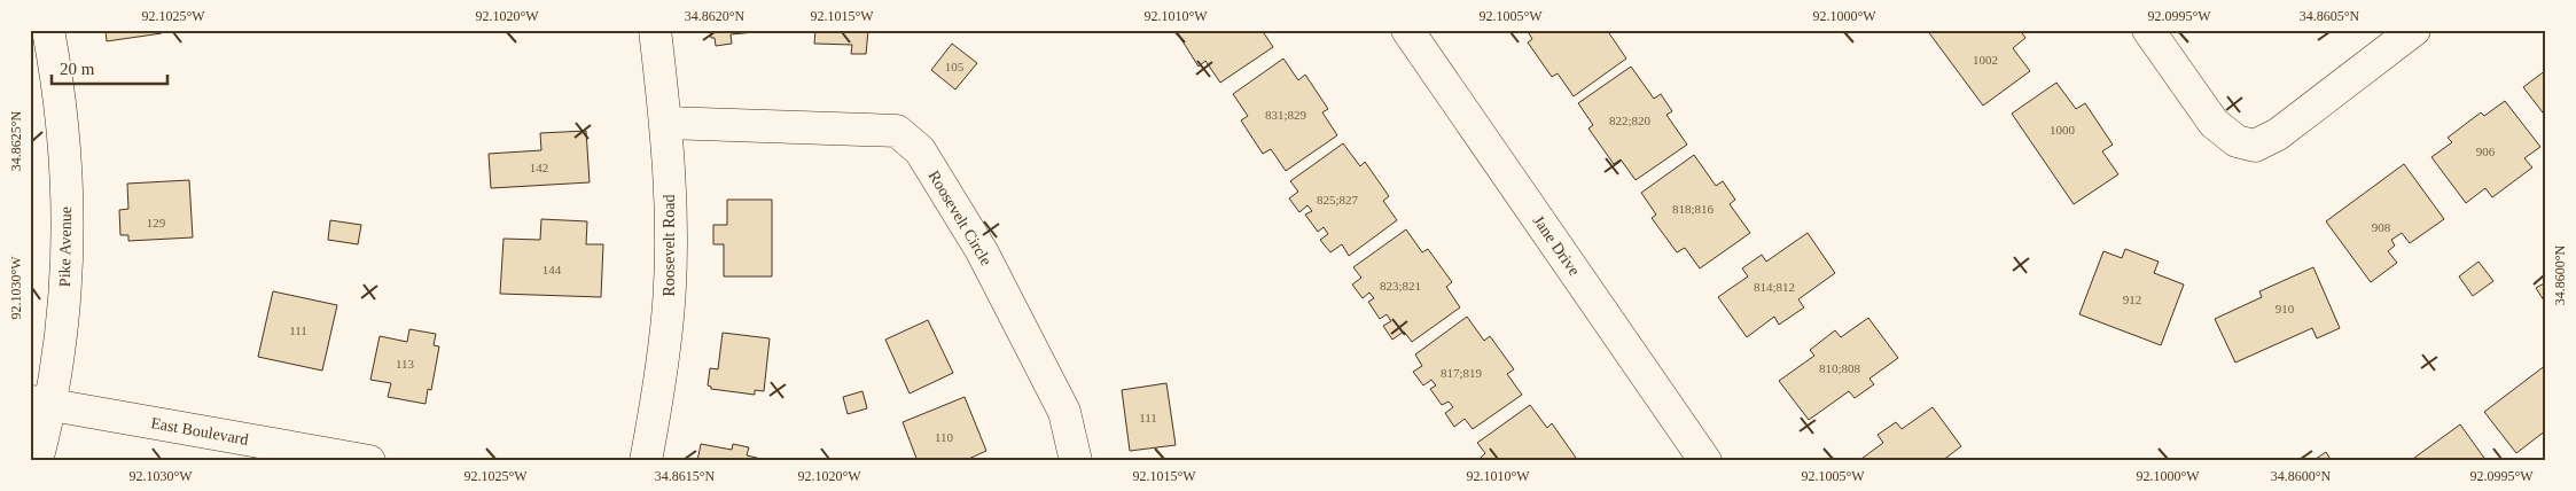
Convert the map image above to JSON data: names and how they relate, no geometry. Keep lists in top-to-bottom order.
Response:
{
  "streets": {
    "street": [
      "Roosevelt Circle",
      "Roosevelt Road",
      "Jane Drive",
      "Pike Avenue",
      "East Boulevard"
    ]
  },
  "crossings": [
    ["Roosevelt Circle", "Roosevelt Road"],
    ["Pike Avenue", "East Boulevard"]
  ],
  "house_numbers": [
    "1002",
    "105",
    "831;829",
    "822;820",
    "1000",
    "906",
    "142",
    "825;827",
    "818;816",
    "129",
    "908",
    "144",
    "823;821",
    "814;812",
    "912",
    "910",
    "111",
    "113",
    "810;808",
    "817;819",
    "111",
    "110"
  ],
  "scale_bar": "20 m",
  "coordinates": [
    "92.1025°W",
    "92.1020°W",
    "34.8620°N",
    "92.1015°W",
    "92.1010°W",
    "92.1005°W",
    "92.1000°W",
    "92.0995°W",
    "34.8605°N",
    "34.8625°N",
    "34.8600°N",
    "92.1030°W",
    "34.8615°N"
  ]
}
